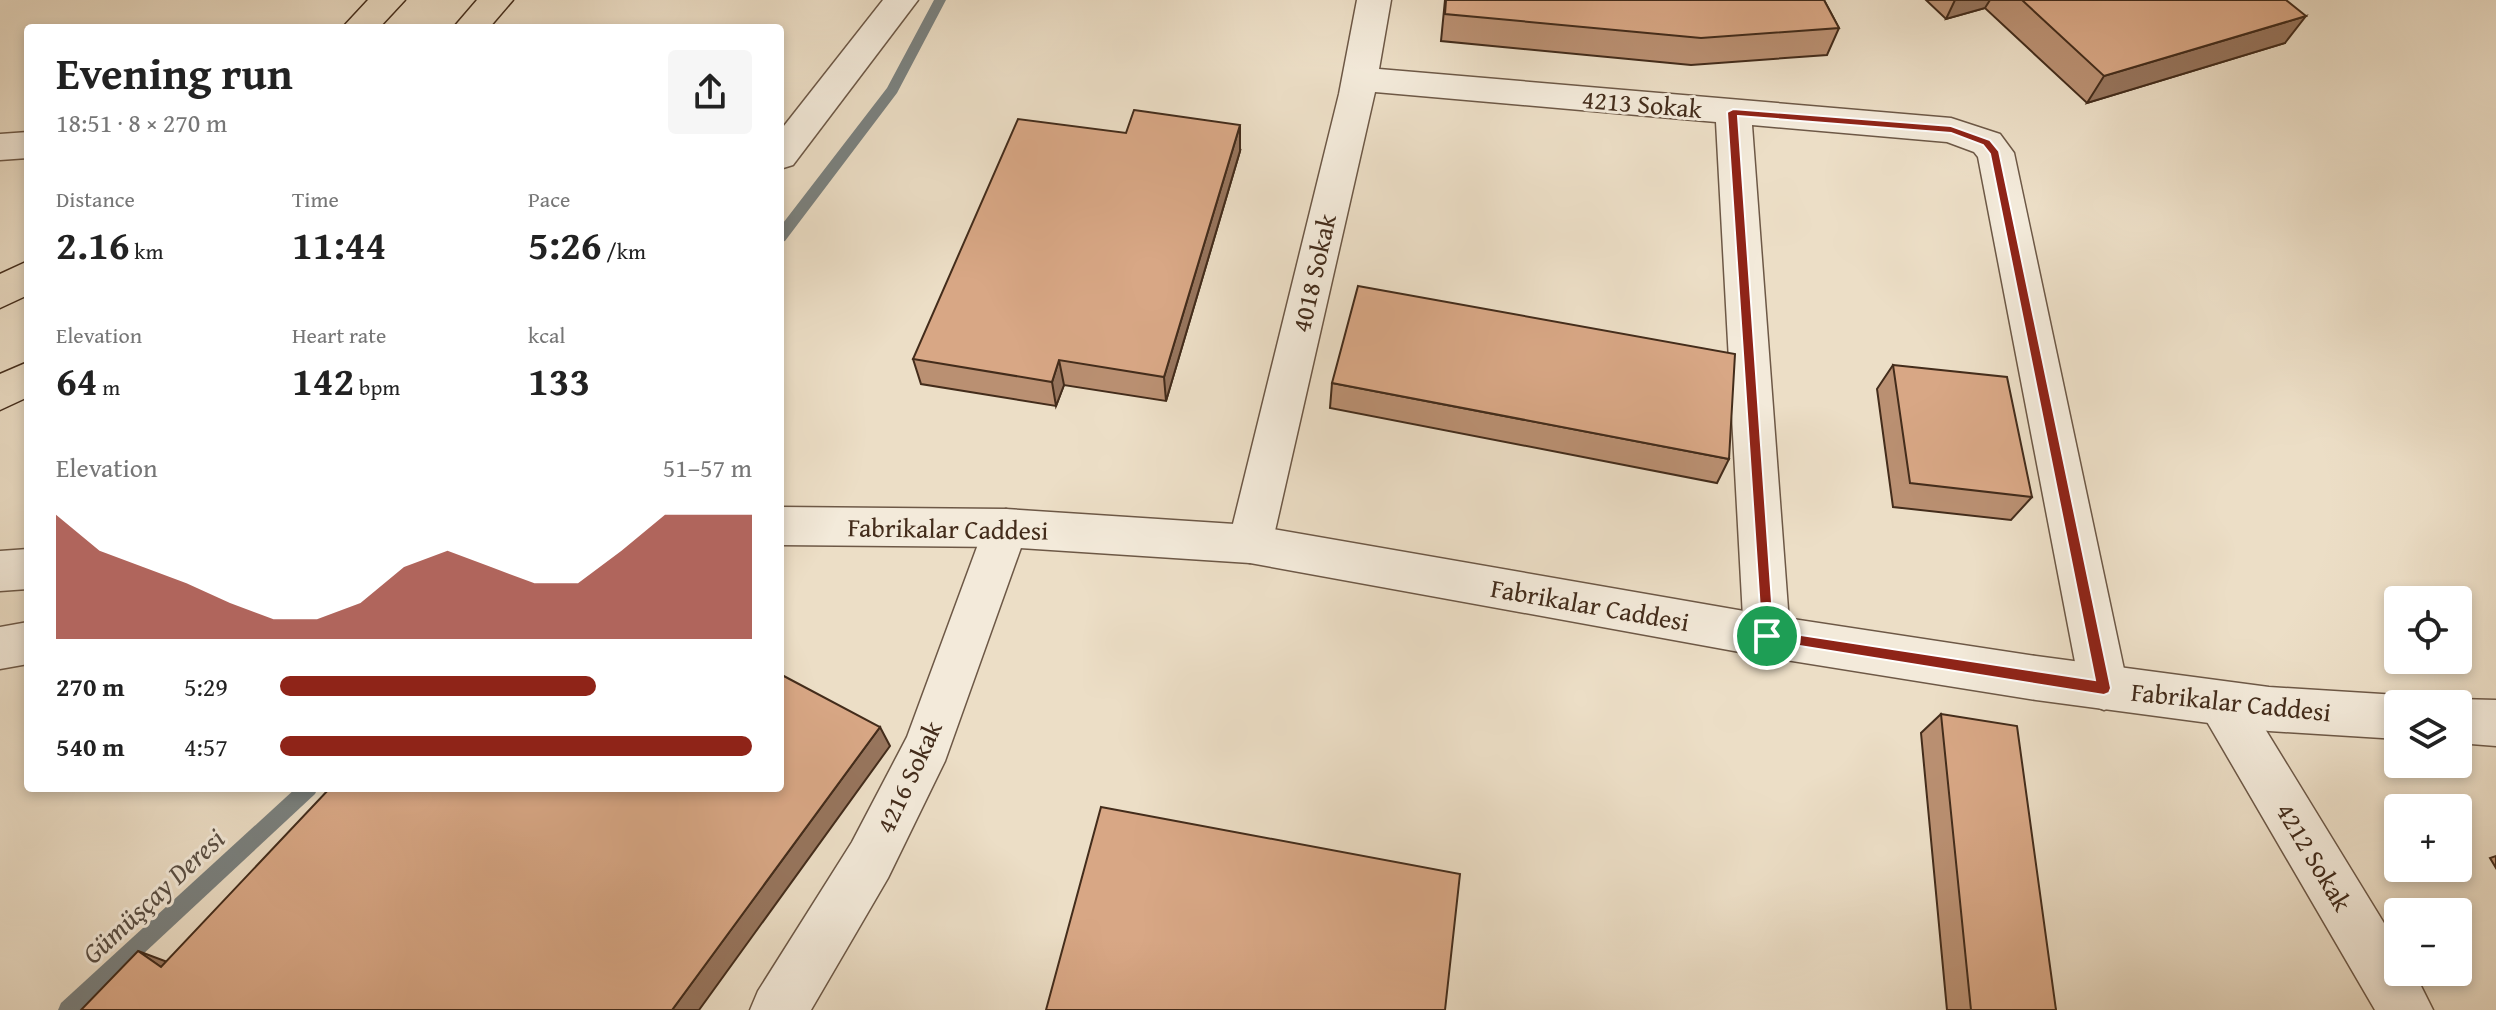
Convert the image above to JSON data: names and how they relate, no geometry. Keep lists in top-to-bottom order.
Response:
{
  "streets": {
    "street": [
      "4213 Sokak",
      "4018 Sokak",
      "Fabrikalar Caddesi",
      "4216 Sokak",
      "4212 Sokak"
    ]
  },
  "crossings": [
    ["4213 Sokak", "4018 Sokak"],
    ["4213 Sokak", "Fabrikalar Caddesi"],
    ["4018 Sokak", "Fabrikalar Caddesi"],
    ["Fabrikalar Caddesi", "4216 Sokak"],
    ["Fabrikalar Caddesi", "4212 Sokak"]
  ],
  "water": ["Gümüşçay Deresi"],
  "page": {
    "heading": ["Evening run", "18:51 · 8 × 270 m"],
    "stats": [
      ["Distance", "2.16 km"],
      ["Time", "11:44"],
      ["Pace", "5:26 /km"],
      ["Elevation", "64 m"],
      ["Heart rate", "142 bpm"],
      ["kcal", "133"]
    ],
    "chart": ["Elevation", "51–57 m"],
    "map_buttons": ["+", "−"],
    "list": [
      {
        "name": "270 m",
        "note": "5:29"
      },
      {
        "name": "540 m",
        "note": "4:57"
      }
    ]
  }
}
